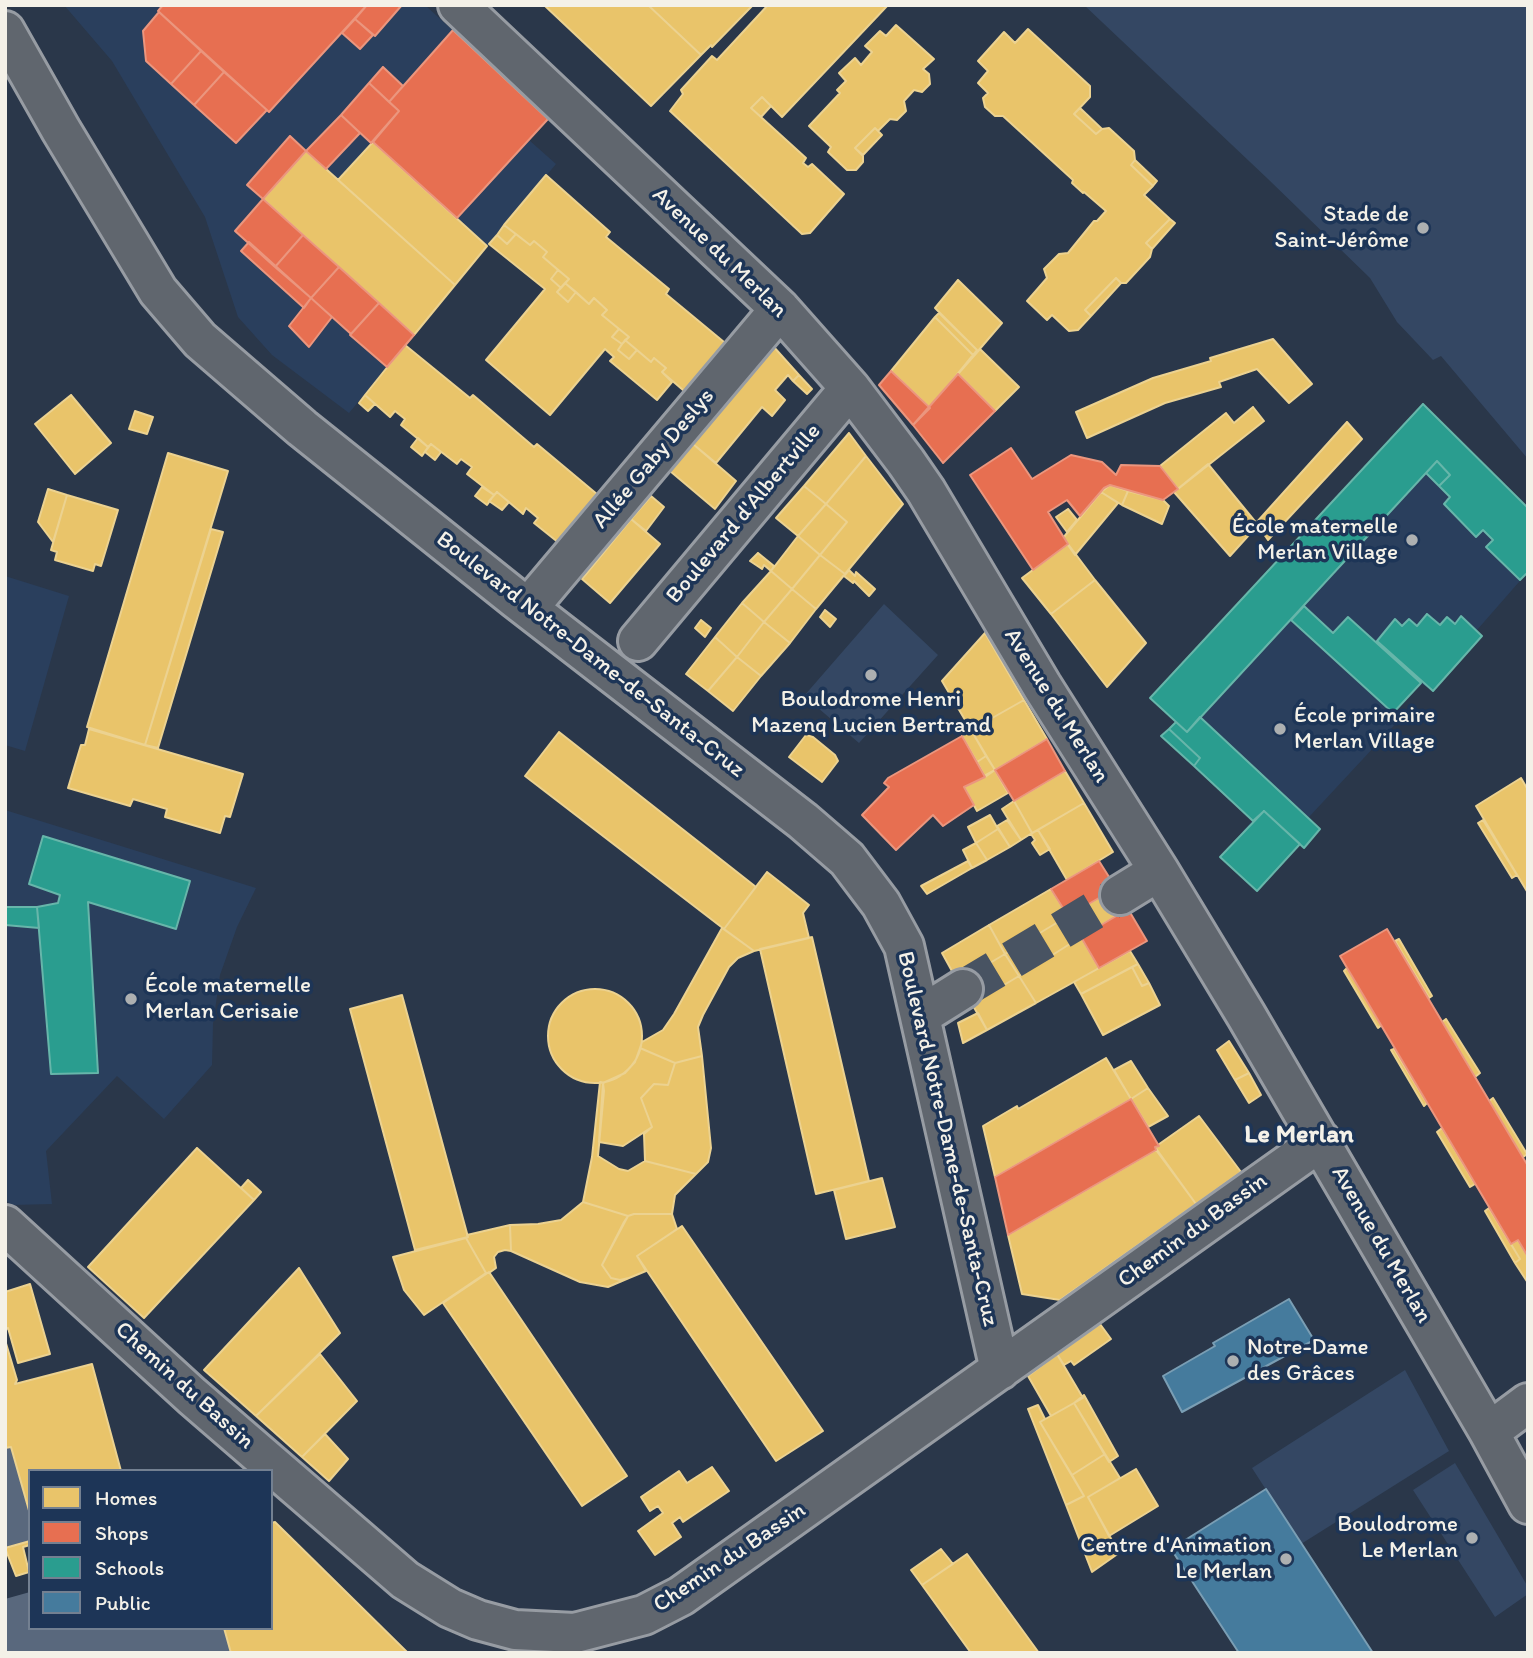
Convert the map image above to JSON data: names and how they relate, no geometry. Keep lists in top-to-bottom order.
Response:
{
  "streets": {
    "street": [
      "Avenue du Merlan",
      "Allée Gaby Deslys",
      "Boulevard d'Albertville",
      "Boulevard Notre-Dame-de-Santa-Cruz",
      "Chemin du Bassin"
    ]
  },
  "crossings": [
    ["Avenue du Merlan", "Allée Gaby Deslys"],
    ["Avenue du Merlan", "Boulevard d'Albertville"],
    ["Avenue du Merlan", "Chemin du Bassin"],
    ["Allée Gaby Deslys", "Boulevard Notre-Dame-de-Santa-Cruz"],
    ["Boulevard Notre-Dame-de-Santa-Cruz", "Chemin du Bassin"]
  ],
  "districts": ["Le Merlan"],
  "places": [
    "Stade de Saint-Jérôme",
    "École maternelle Merlan Village",
    "Boulodrome Henri Mazenq Lucien Bertrand",
    "École primaire Merlan Village",
    "École maternelle Merlan Cerisaie",
    "Notre-Dame des Grâces",
    "Boulodrome Le Merlan",
    "Centre d'Animation Le Merlan"
  ],
  "legend": [
    "Homes",
    "Shops",
    "Schools",
    "Public"
  ]
}
